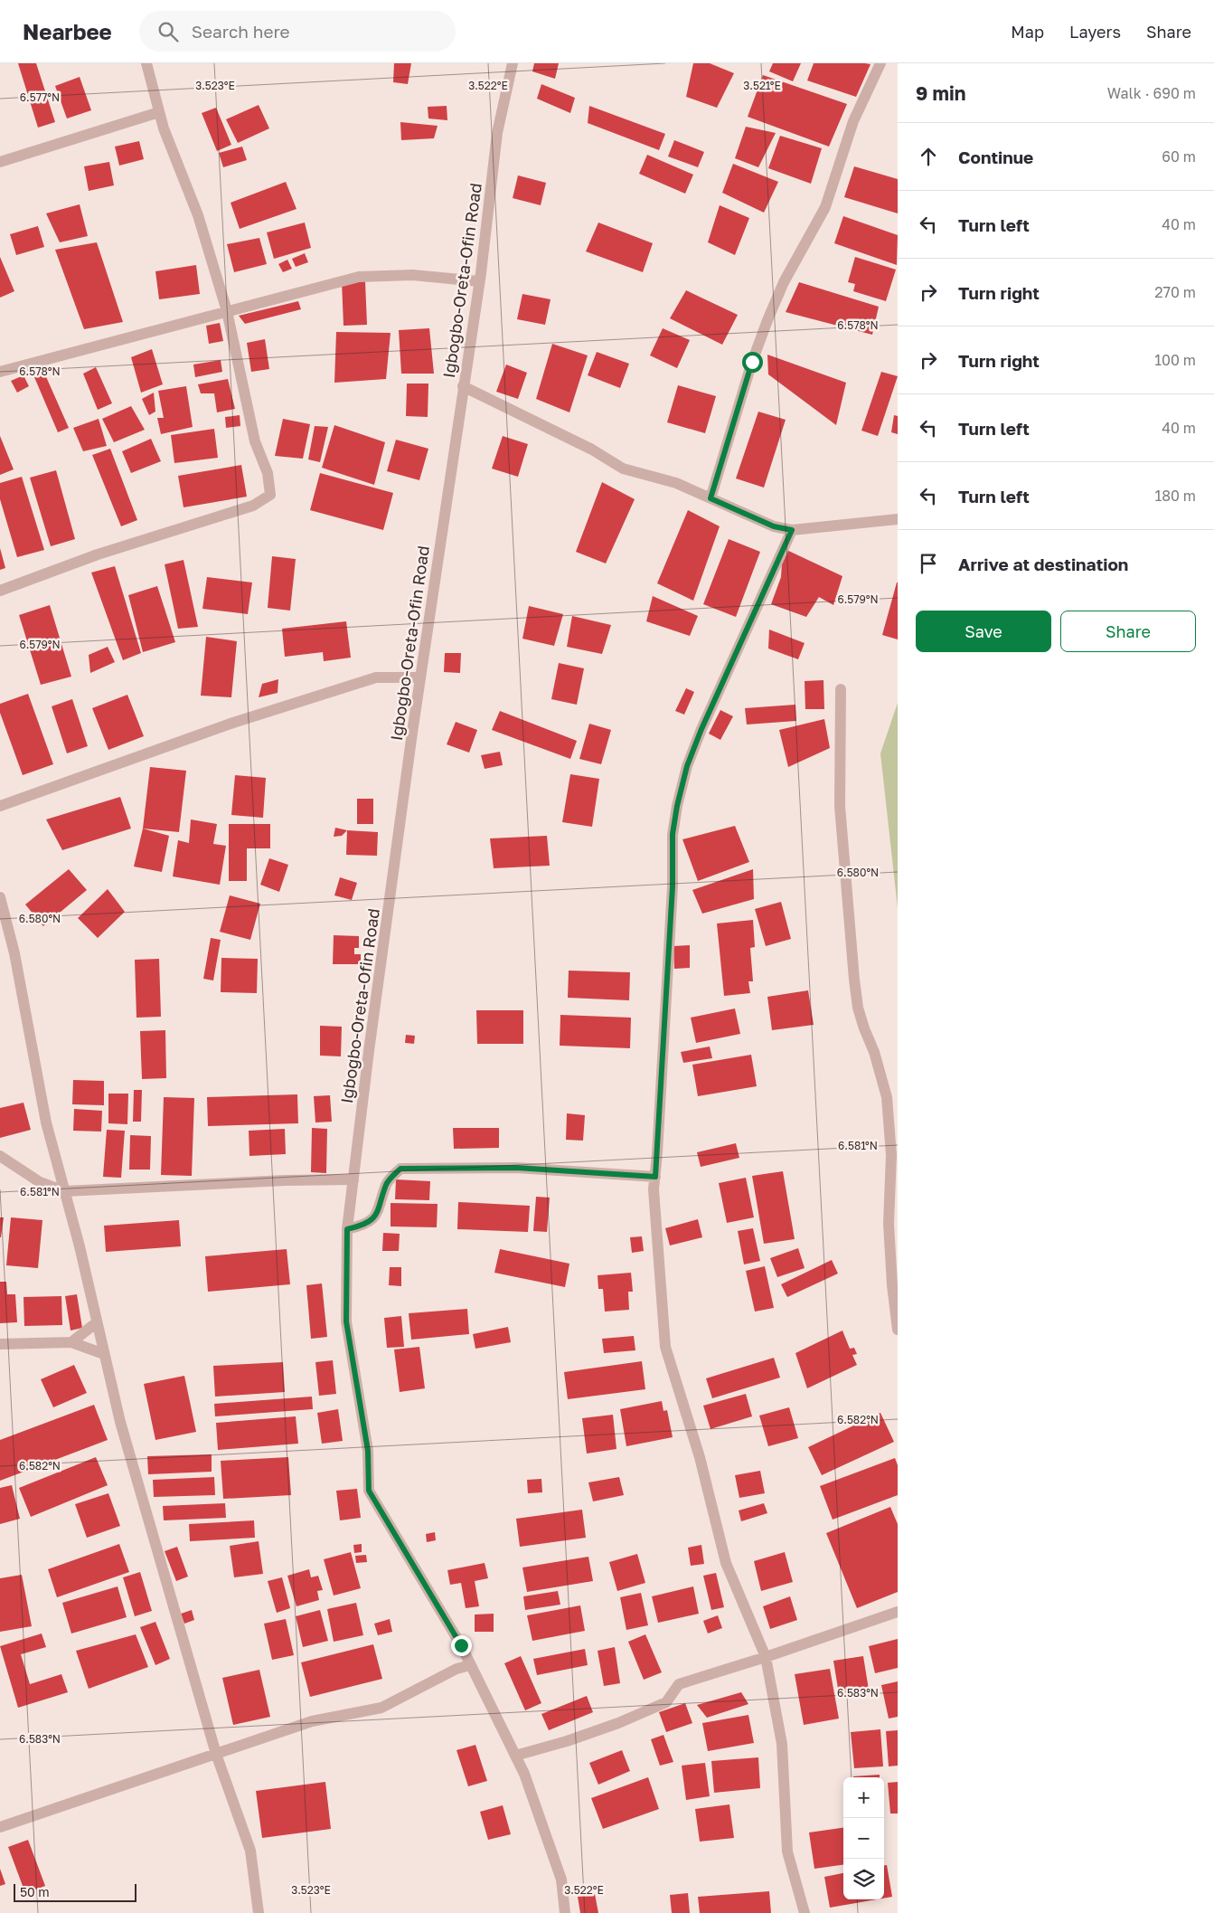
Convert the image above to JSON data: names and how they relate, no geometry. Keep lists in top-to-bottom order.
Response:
{
  "streets": {
    "street": ["Igbogbo-Oreta-Ofin Road"]
  },
  "scale_bar": "50 m",
  "page": {
    "header": "Nearbee",
    "search": "Search here",
    "nav": ["Map", "Layers", "Share"],
    "heading": ["9 min", "Walk · 690 m"],
    "list": [
      ["Continue", "60 m"],
      ["Turn left", "40 m"],
      ["Turn right", "270 m"],
      ["Turn right", "100 m"],
      ["Turn left", "40 m"],
      ["Turn left", "180 m"],
      "Arrive at destination"
    ],
    "buttons": ["Save", "Share"],
    "map_buttons": ["+", "−"],
    "scale": "50 m"
  },
  "coordinates": [
    "3.523°E",
    "3.522°E",
    "3.521°E",
    "6.577°N",
    "6.578°N",
    "6.579°N",
    "6.580°N",
    "6.581°N",
    "6.582°N",
    "6.583°N"
  ]
}
